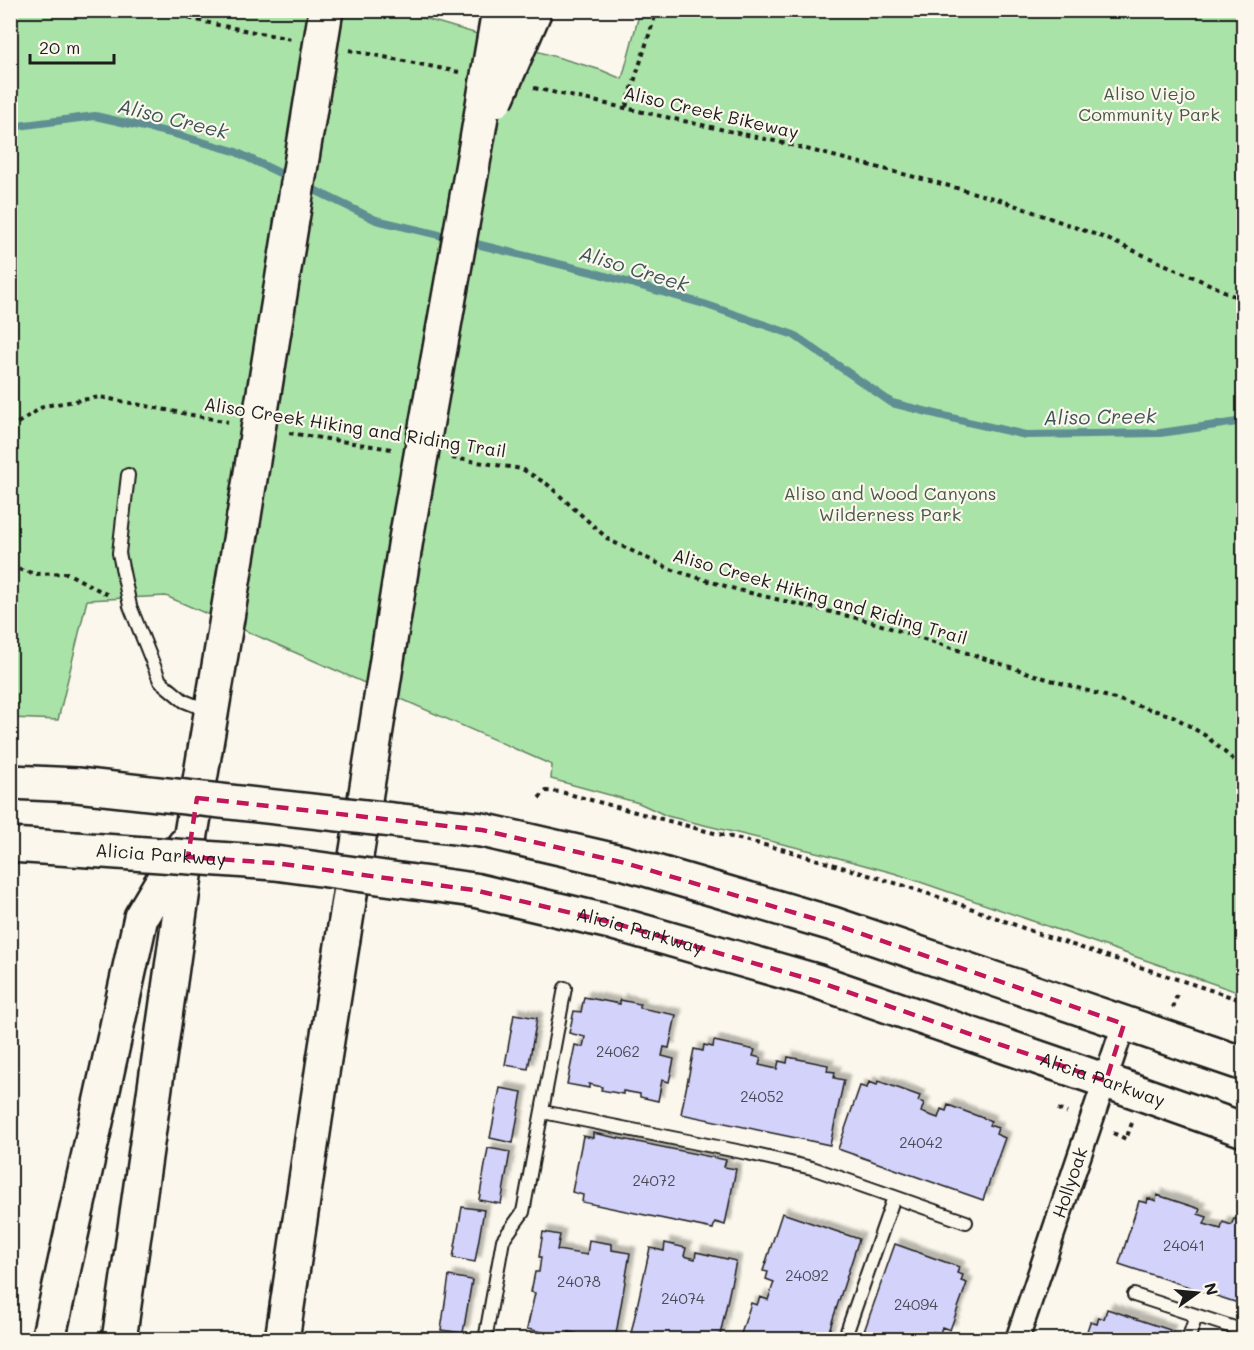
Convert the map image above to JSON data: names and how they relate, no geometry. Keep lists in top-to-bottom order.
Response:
{
  "streets": {
    "main road": ["Alicia Parkway"],
    "street": ["Hollyoak"],
    "path": ["Aliso Creek Bikeway", "Aliso Creek Hiking and Riding Trail"]
  },
  "crossings": [
    ["Alicia Parkway", "Hollyoak"]
  ],
  "water": ["Aliso Creek"],
  "parks": ["Aliso Viejo Community Park", "Aliso and Wood Canyons Wilderness Park"],
  "house_numbers": [
    "24062",
    "24052",
    "24042",
    "24072",
    "24041",
    "24092",
    "24078",
    "24074",
    "24094"
  ],
  "scale_bar": "20 m",
  "north": "right"
}
